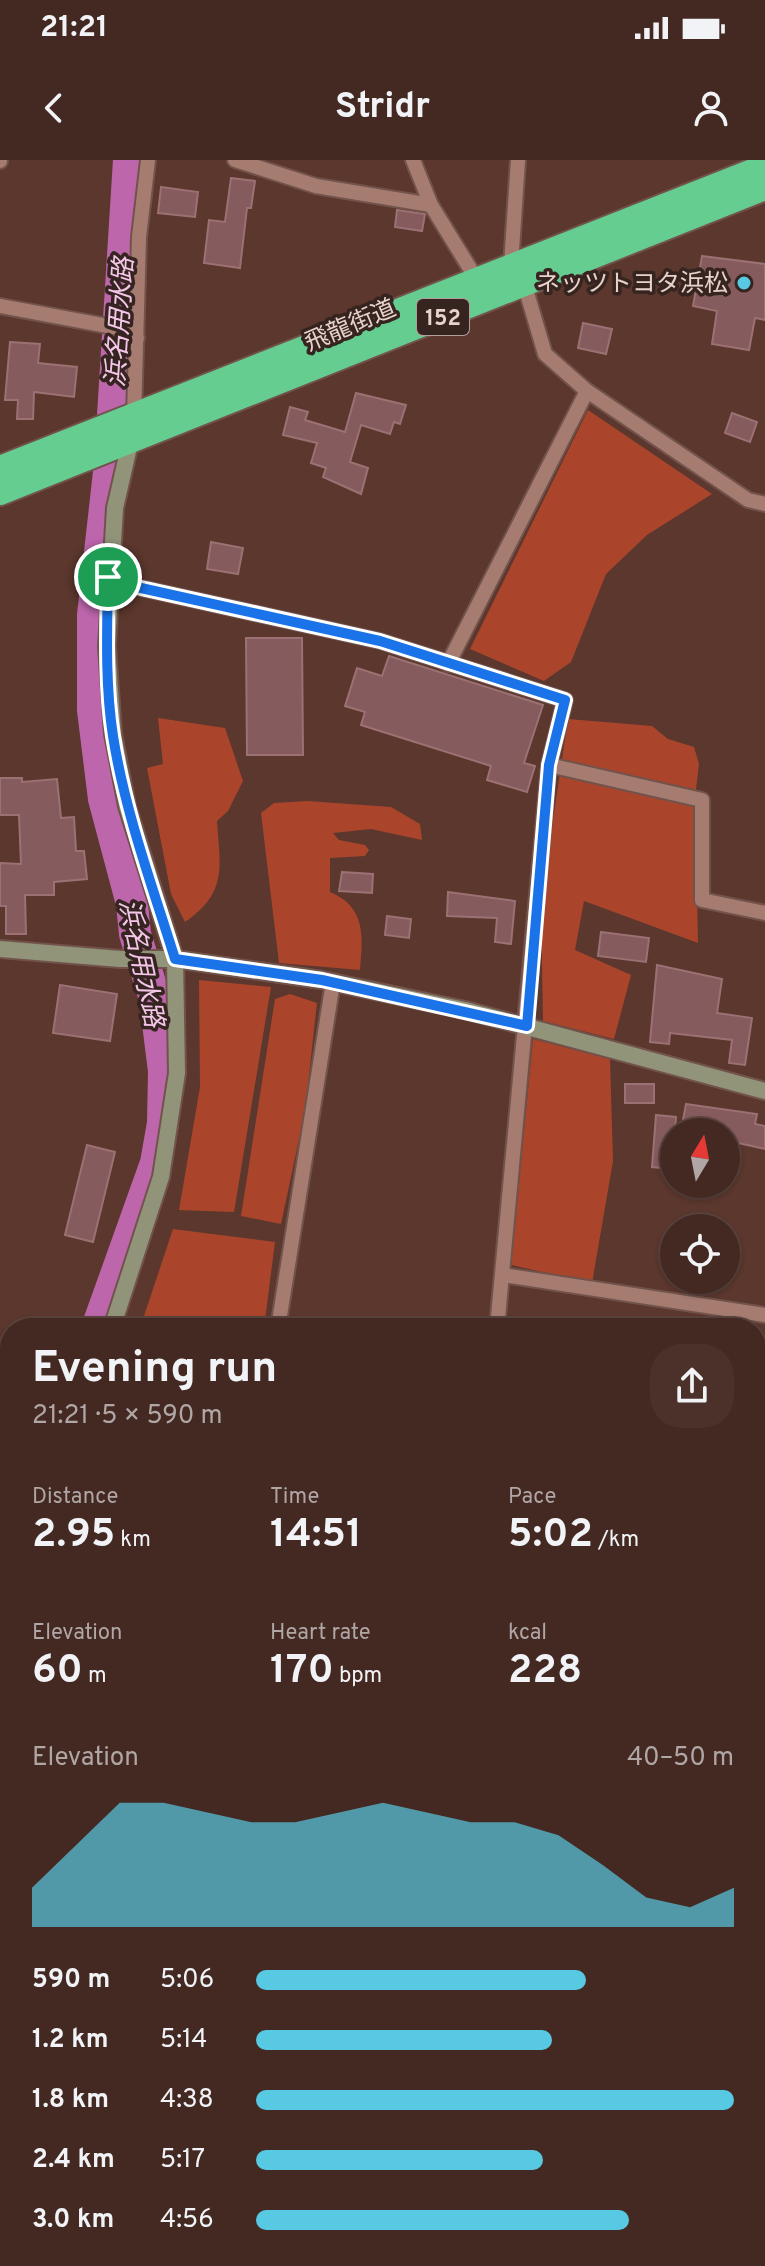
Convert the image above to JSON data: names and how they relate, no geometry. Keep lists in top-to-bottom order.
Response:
{
  "streets": {
    "highway": ["152", "飛龍街道"]
  },
  "water": ["浜名用水路"],
  "places": ["ネッツトヨタ浜松"],
  "north": "top",
  "page": {
    "status": "21:21",
    "header": "Stridr",
    "heading": ["Evening run", "21:21 · 5 × 590 m"],
    "stats": [
      ["Distance", "2.95 km"],
      ["Time", "14:51"],
      ["Pace", "5:02 /km"],
      ["Elevation", "60 m"],
      ["Heart rate", "170 bpm"],
      ["kcal", "228"]
    ],
    "chart": ["Elevation", "40–50 m"],
    "list": [
      {
        "name": "590 m",
        "note": "5:06"
      },
      {
        "name": "1.2 km",
        "note": "5:14"
      },
      {
        "name": "1.8 km",
        "note": "4:38"
      },
      {
        "name": "2.4 km",
        "note": "5:17"
      },
      {
        "name": "3.0 km",
        "note": "4:56"
      }
    ]
  }
}
